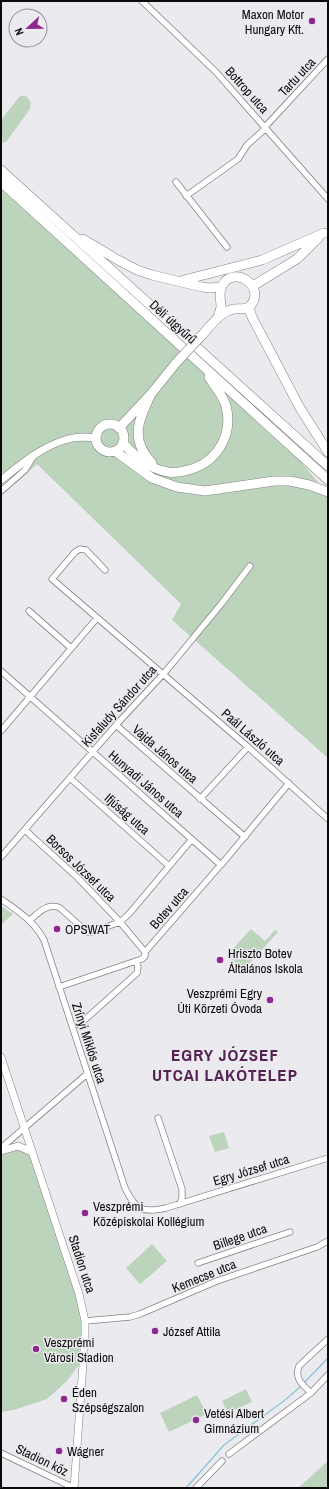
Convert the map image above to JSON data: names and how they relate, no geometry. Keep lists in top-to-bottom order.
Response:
{
  "streets": {
    "main road": ["Déli útgyűrű"],
    "street": [
      "Tartu utca",
      "Bottrop utca",
      "Kisfaludy Sándor utca",
      "Paál László utca",
      "Vajda János utca",
      "Hunyadi János utca",
      "Ifjúság utca",
      "Borsos József utca",
      "Botev utca",
      "Zrínyi Miklós utca",
      "Egry József utca",
      "Billege utca",
      "Stadion utca",
      "Kemecse utca",
      "Stadion köz"
    ]
  },
  "crossings": [
    ["Tartu utca", "Bottrop utca"],
    ["Kisfaludy Sándor utca", "Paál László utca"],
    ["Kisfaludy Sándor utca", "Vajda János utca"],
    ["Kisfaludy Sándor utca", "Hunyadi János utca"],
    ["Kisfaludy Sándor utca", "Ifjúság utca"],
    ["Kisfaludy Sándor utca", "Borsos József utca"],
    ["Paál László utca", "Vajda János utca"],
    ["Paál László utca", "Botev utca"],
    ["Vajda János utca", "Botev utca"],
    ["Hunyadi János utca", "Botev utca"],
    ["Borsos József utca", "Botev utca"],
    ["Botev utca", "Zrínyi Miklós utca"],
    ["Zrínyi Miklós utca", "Egry József utca"],
    ["Stadion utca", "Kemecse utca"],
    ["Stadion utca", "Stadion köz"]
  ],
  "districts": ["EGRY JÓZSEF UTCAI LAKÓTELEP"],
  "places": [
    "Maxon Motor Hungary Kft.",
    "OPSWAT",
    "Hriszto Botev Általános Iskola",
    "Veszprémi Egry Úti Körzeti Óvoda",
    "Veszprémi Középiskolai Kollégium",
    "József Attila",
    "Veszprémi Városi Stadion",
    "Éden Szépségszalon",
    "Vetési Albert Gimnázium",
    "Wágner"
  ],
  "north": "left"
}
